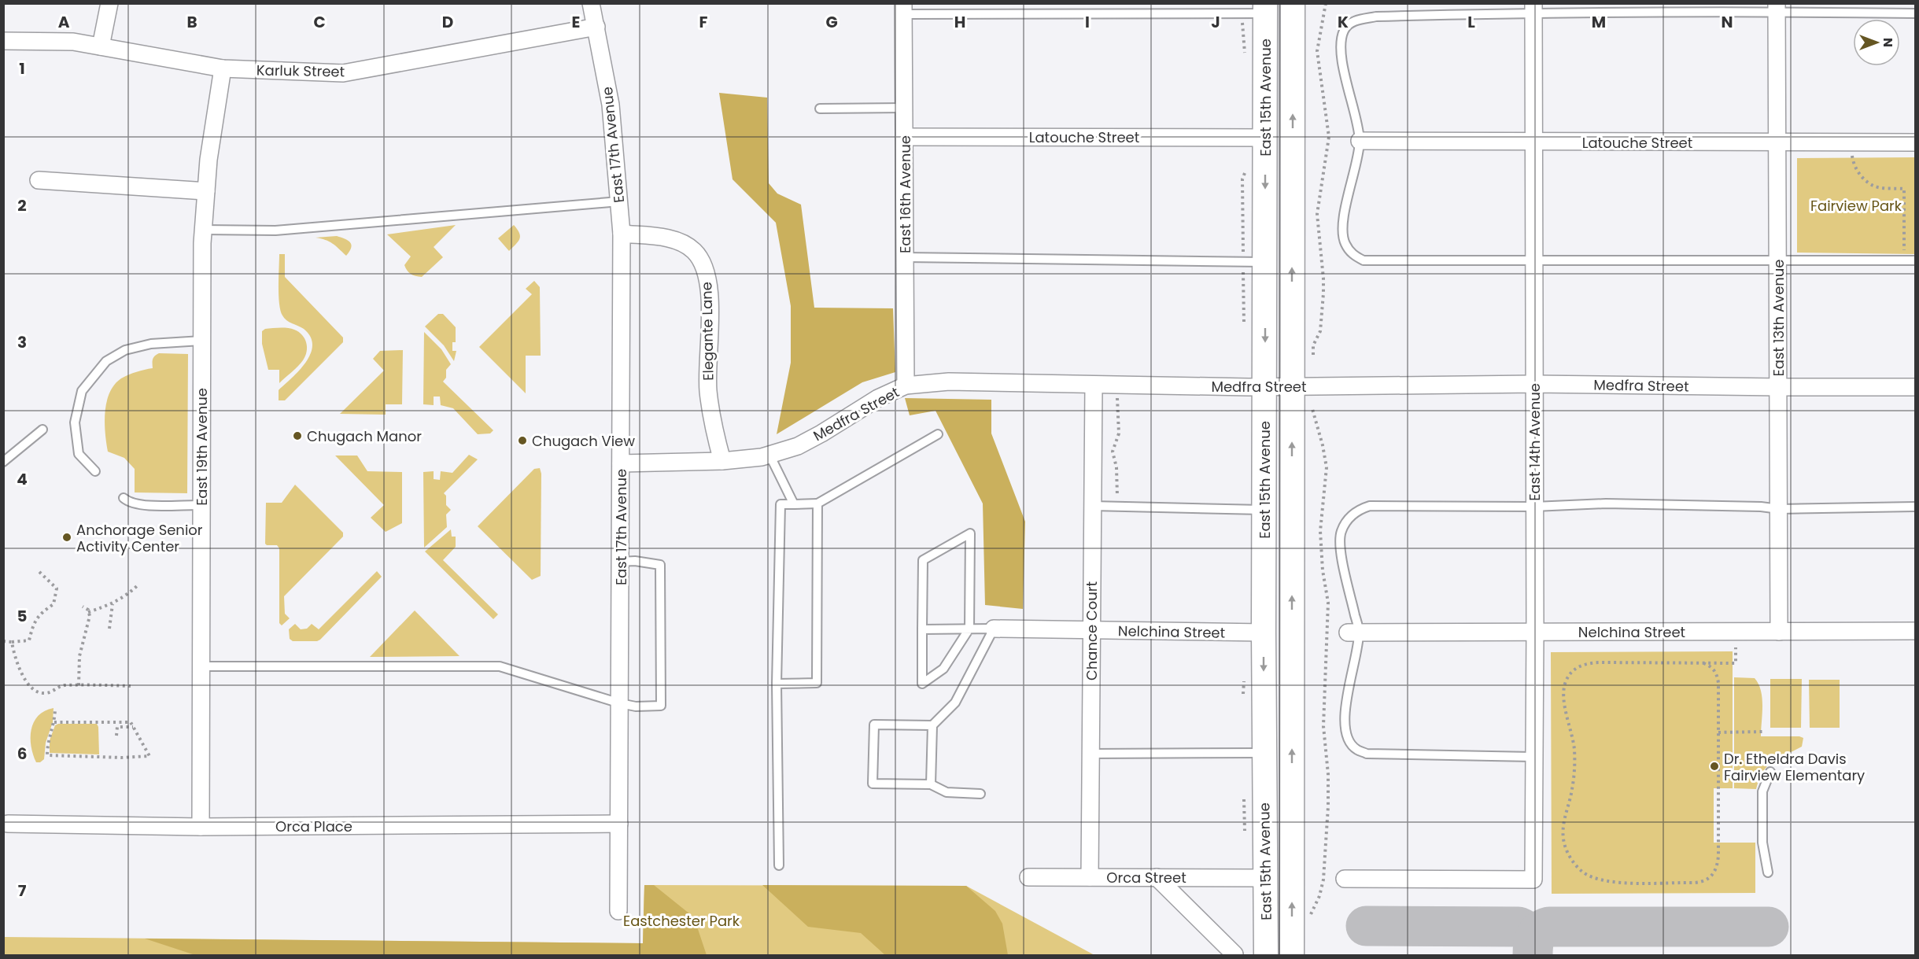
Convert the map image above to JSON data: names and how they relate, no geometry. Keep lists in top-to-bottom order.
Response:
{
  "streets": {
    "main road": ["East 15th Avenue"],
    "street": [
      "Karluk Street",
      "Latouche Street",
      "East 17th Avenue",
      "East 16th Avenue",
      "East 13th Avenue",
      "Elegante Lane",
      "Medfra Street",
      "East 14th Avenue",
      "East 19th Avenue",
      "Chance Court",
      "Nelchina Street",
      "Orca Place",
      "Orca Street"
    ]
  },
  "crossings": [
    ["Karluk Street", "East 17th Avenue"],
    ["Karluk Street", "East 19th Avenue"],
    ["East 15th Avenue", "Latouche Street"],
    ["East 15th Avenue", "Medfra Street"],
    ["East 15th Avenue", "Nelchina Street"],
    ["East 15th Avenue", "Orca Street"],
    ["Latouche Street", "East 16th Avenue"],
    ["Latouche Street", "East 13th Avenue"],
    ["Latouche Street", "East 14th Avenue"],
    ["East 17th Avenue", "Elegante Lane"],
    ["East 17th Avenue", "Medfra Street"],
    ["East 17th Avenue", "Orca Place"],
    ["East 16th Avenue", "Medfra Street"],
    ["East 13th Avenue", "Medfra Street"],
    ["East 13th Avenue", "Nelchina Street"],
    ["Elegante Lane", "Medfra Street"],
    ["Medfra Street", "East 14th Avenue"],
    ["Medfra Street", "Chance Court"],
    ["East 14th Avenue", "Nelchina Street"],
    ["East 19th Avenue", "Orca Place"],
    ["Chance Court", "Nelchina Street"],
    ["Chance Court", "Orca Street"]
  ],
  "parks": ["Fairview Park", "Eastchester Park"],
  "places": [
    "Chugach Manor",
    "Chugach View",
    "Anchorage Senior Activity Center",
    "Dr. Etheldra Davis Fairview Elementary"
  ],
  "north": "right",
  "grid": {
    "columns": [
      "A",
      "B",
      "C",
      "D",
      "E",
      "F",
      "G",
      "H",
      "I",
      "J",
      "K",
      "L",
      "M",
      "N"
    ],
    "rows": [
      "1",
      "2",
      "3",
      "4",
      "5",
      "6",
      "7"
    ]
  }
}
